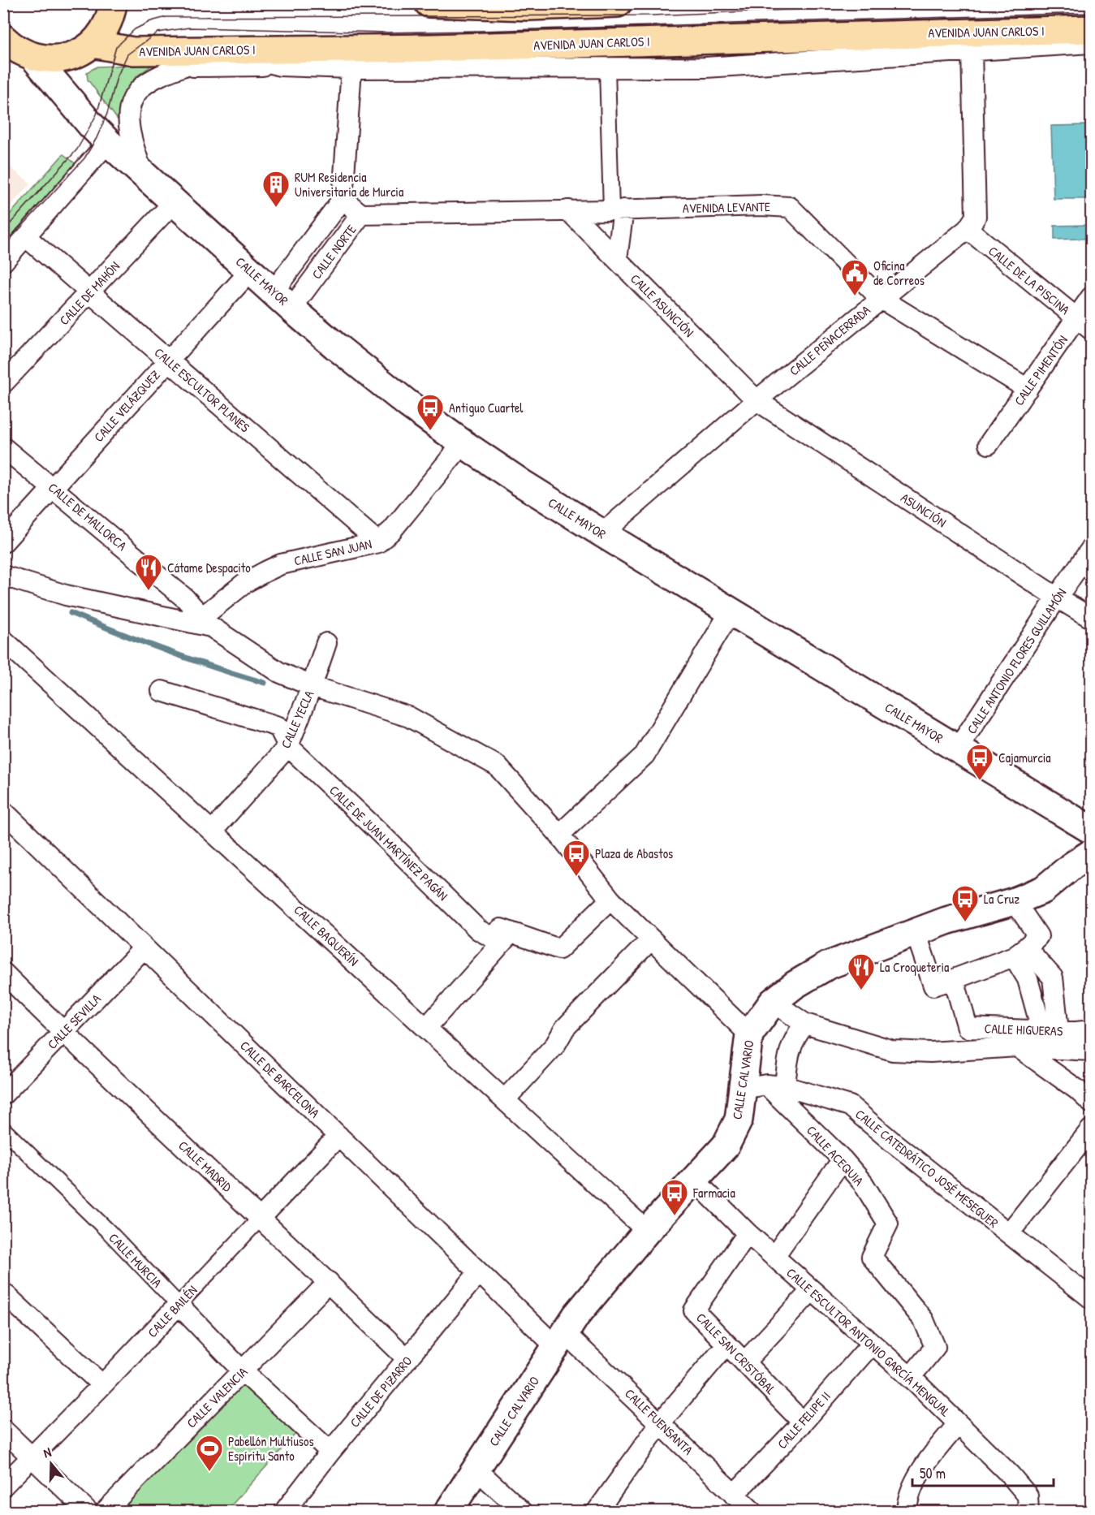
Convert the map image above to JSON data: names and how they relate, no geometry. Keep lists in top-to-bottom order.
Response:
{
  "streets": {
    "main road": ["AVENIDA JUAN CARLOS I", "CALLE MAYOR", "CALLE CALVARIO"],
    "street": [
      "AVENIDA LEVANTE",
      "CALLE NORTE",
      "CALLE DE LA PISCINA",
      "CALLE DE MAHÓN",
      "CALLE ASUNCIÓN",
      "CALLE PEÑACERRADA",
      "CALLE PIMENTÓN",
      "CALLE ESCULTOR PLANES",
      "CALLE VELÁZQUEZ",
      "ASUNCIÓN",
      "CALLE DE MALLORCA",
      "CALLE SAN JUAN",
      "CALLE ANTONIO FLORES GUILLAMÓN",
      "CALLE YECLA",
      "CALLE DE JUAN MARTÍNEZ PAGÁN",
      "CALLE BAQUERÍN",
      "CALLE SEVILLA",
      "CALLE HIGUERAS",
      "CALLE DE BARCELONA",
      "CALLE ACEQUIA",
      "CALLE MADRID",
      "CALLE CATEDRÁTICO JOSÉ MESEGUER",
      "CALLE MURCIA",
      "CALLE BAILÉN",
      "CALLE ESCULTOR ANTONIO GARCÍA MENGUAL",
      "CALLE SAN CRISTÓBAL",
      "CALLE DE PIZARRO",
      "CALLE VALENCIA",
      "CALLE FELIPE II",
      "CALLE FUENSANTA"
    ]
  },
  "crossings": [
    ["AVENIDA LEVANTE", "CALLE NORTE"],
    ["AVENIDA LEVANTE", "CALLE ASUNCIÓN"],
    ["AVENIDA LEVANTE", "CALLE PEÑACERRADA"],
    ["AVENIDA LEVANTE", "CALLE PIMENTÓN"],
    ["CALLE NORTE", "CALLE MAYOR"],
    ["CALLE DE LA PISCINA", "CALLE PEÑACERRADA"],
    ["CALLE DE LA PISCINA", "CALLE PIMENTÓN"],
    ["CALLE MAYOR", "CALLE DE MAHÓN"],
    ["CALLE MAYOR", "CALLE PEÑACERRADA"],
    ["CALLE MAYOR", "CALLE VELÁZQUEZ"],
    ["CALLE MAYOR", "CALLE SAN JUAN"],
    ["CALLE MAYOR", "CALLE ANTONIO FLORES GUILLAMÓN"],
    ["CALLE DE MAHÓN", "CALLE ESCULTOR PLANES"],
    ["CALLE ASUNCIÓN", "CALLE PEÑACERRADA"],
    ["CALLE ASUNCIÓN", "ASUNCIÓN"],
    ["CALLE PEÑACERRADA", "ASUNCIÓN"],
    ["CALLE ESCULTOR PLANES", "CALLE VELÁZQUEZ"],
    ["CALLE ESCULTOR PLANES", "CALLE SAN JUAN"],
    ["CALLE VELÁZQUEZ", "CALLE DE MALLORCA"],
    ["ASUNCIÓN", "CALLE ANTONIO FLORES GUILLAMÓN"],
    ["CALLE DE MALLORCA", "CALLE SAN JUAN"],
    ["CALLE YECLA", "CALLE DE JUAN MARTÍNEZ PAGÁN"],
    ["CALLE YECLA", "CALLE BAQUERÍN"],
    ["CALLE BAQUERÍN", "CALLE CALVARIO"],
    ["CALLE SEVILLA", "CALLE DE BARCELONA"],
    ["CALLE SEVILLA", "CALLE MADRID"],
    ["CALLE DE BARCELONA", "CALLE CALVARIO"],
    ["CALLE DE BARCELONA", "CALLE BAILÉN"],
    ["CALLE DE BARCELONA", "CALLE DE PIZARRO"],
    ["CALLE DE BARCELONA", "CALLE FUENSANTA"],
    ["CALLE CALVARIO", "CALLE ACEQUIA"],
    ["CALLE CALVARIO", "CALLE CATEDRÁTICO JOSÉ MESEGUER"],
    ["CALLE CALVARIO", "CALLE ESCULTOR ANTONIO GARCÍA MENGUAL"],
    ["CALLE CALVARIO", "CALLE FUENSANTA"],
    ["CALLE ACEQUIA", "CALLE CATEDRÁTICO JOSÉ MESEGUER"],
    ["CALLE ACEQUIA", "CALLE ESCULTOR ANTONIO GARCÍA MENGUAL"],
    ["CALLE MADRID", "CALLE BAILÉN"],
    ["CALLE MADRID", "CALLE DE PIZARRO"],
    ["CALLE MADRID", "CALLE VALENCIA"],
    ["CALLE MURCIA", "CALLE BAILÉN"],
    ["CALLE MURCIA", "CALLE DE PIZARRO"],
    ["CALLE MURCIA", "CALLE VALENCIA"],
    ["CALLE ESCULTOR ANTONIO GARCÍA MENGUAL", "CALLE SAN CRISTÓBAL"],
    ["CALLE ESCULTOR ANTONIO GARCÍA MENGUAL", "CALLE FELIPE II"],
    ["CALLE SAN CRISTÓBAL", "CALLE FELIPE II"],
    ["CALLE FELIPE II", "CALLE FUENSANTA"]
  ],
  "places": {
    "building": ["RUM Residencia Universitaria de Murcia"],
    "public building": ["Oficina de Correos"],
    "bus stop": [
      "Antiguo Cuartel",
      "Cajamurcia",
      "Plaza de Abastos",
      "La Cruz",
      "Farmacia"
    ],
    "restaurant": ["Cátame Despacito", "La Croqueteria"],
    "sports": ["Pabellón Multiusos Espíritu Santo"]
  },
  "scale_bar": "50 m",
  "north": "top"
}
